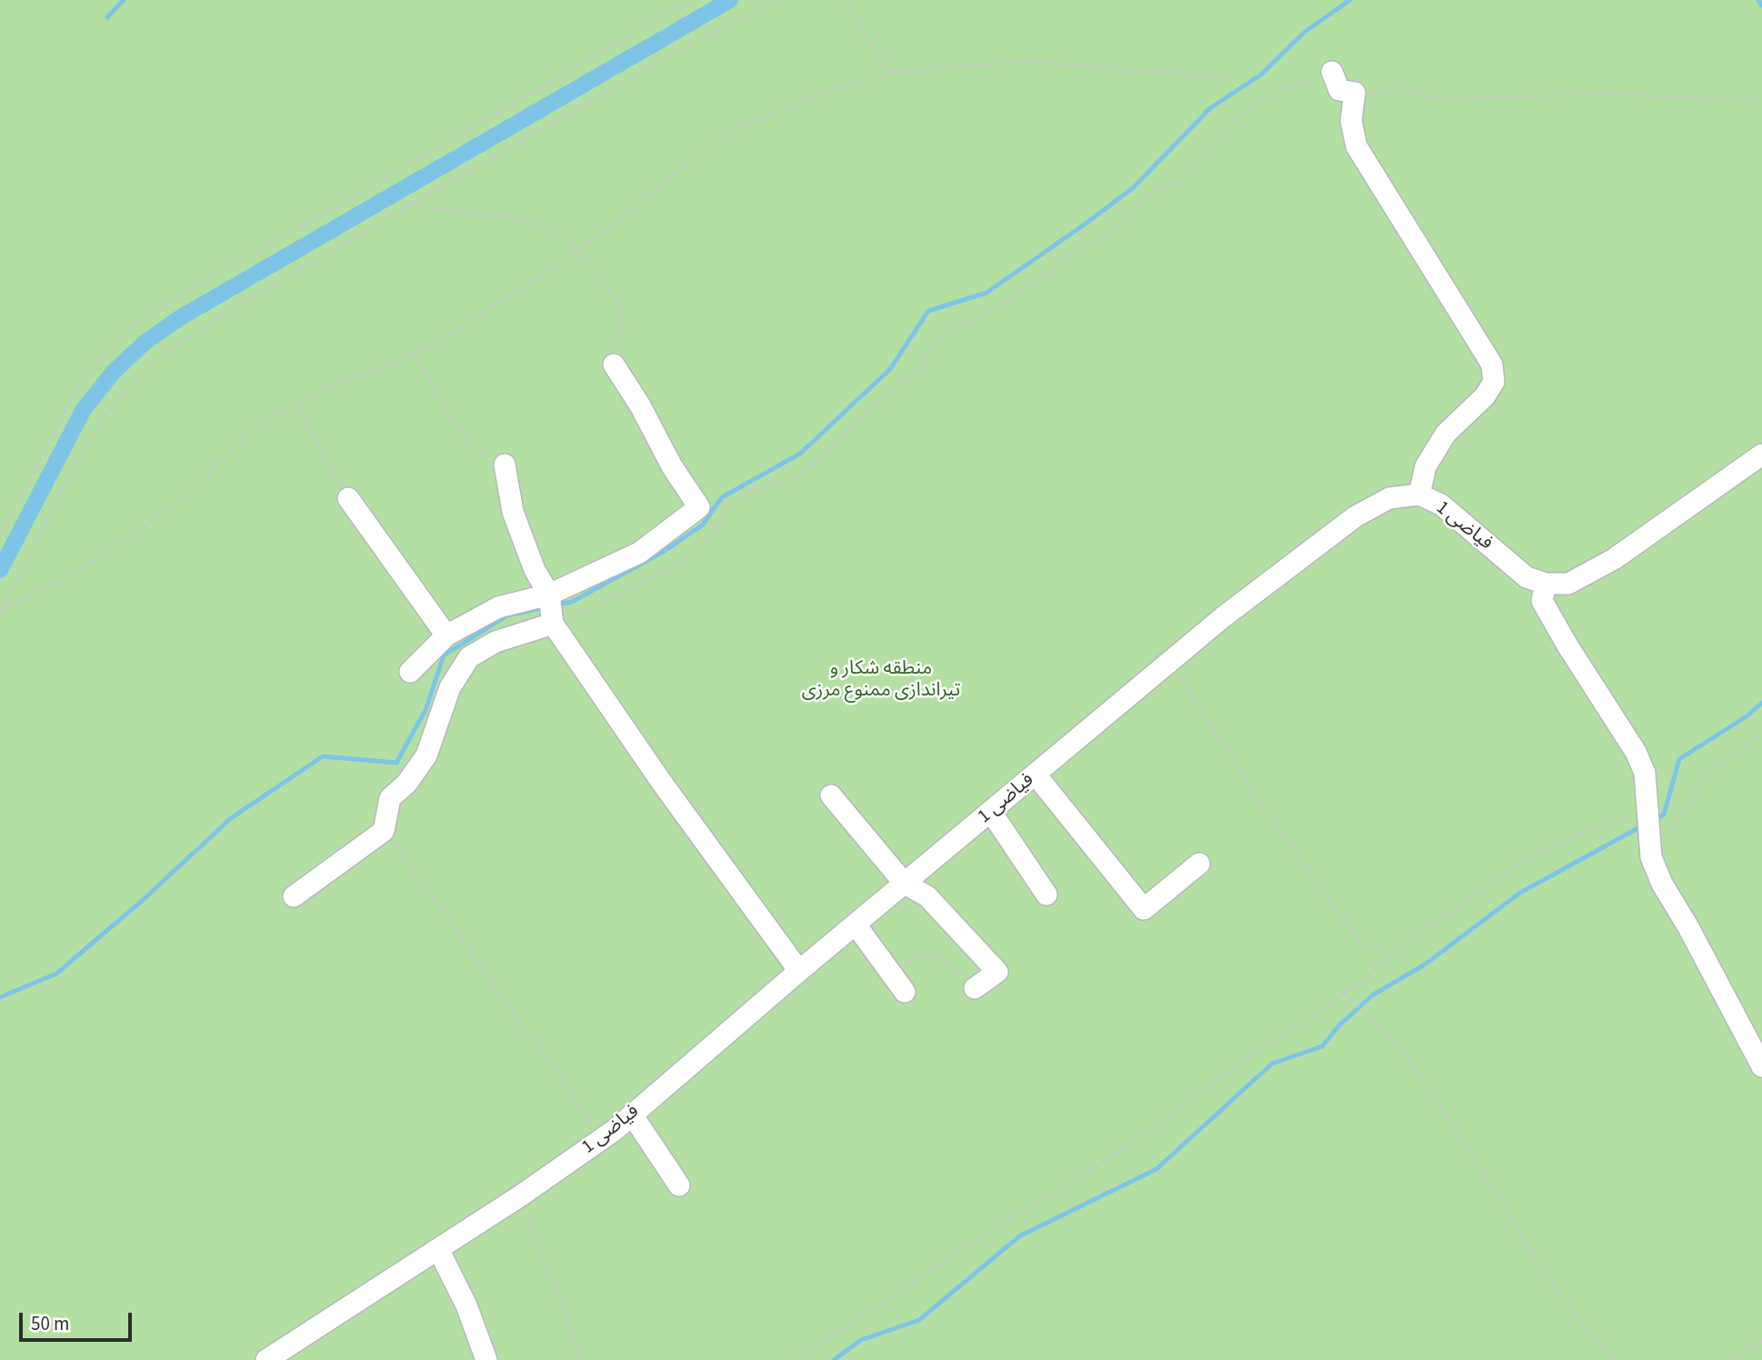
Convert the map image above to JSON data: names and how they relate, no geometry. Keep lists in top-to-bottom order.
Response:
{
  "streets": {
    "street": ["فیاضی 1"]
  },
  "parks": ["منطقه شکار و تیراندازی ممنوع مرزی"],
  "scale_bar": "50 m"
}
